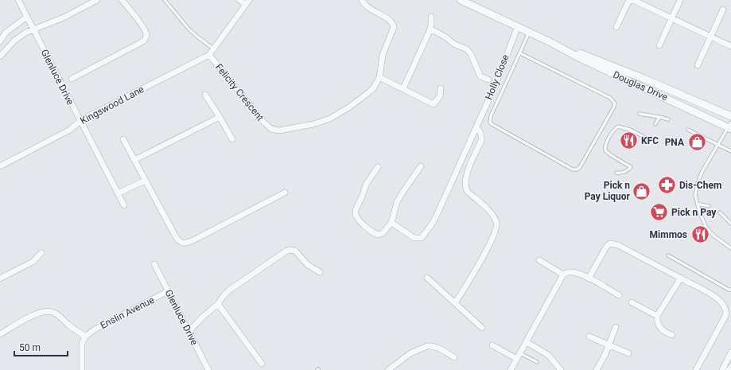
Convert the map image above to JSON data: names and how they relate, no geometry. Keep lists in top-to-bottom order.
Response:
{
  "streets": {
    "street": [
      "Glenluce Drive",
      "Holly Close",
      "Douglas Drive",
      "Felicity Crescent",
      "Kingswood Lane",
      "Enslin Avenue"
    ]
  },
  "crossings": [
    ["Glenluce Drive", "Kingswood Lane"],
    ["Glenluce Drive", "Enslin Avenue"],
    ["Holly Close", "Douglas Drive"],
    ["Felicity Crescent", "Kingswood Lane"]
  ],
  "places": {
    "restaurant": ["KFC", "Mimmos"],
    "shop": ["PNA", "Pick n Pay Liquor"],
    "pharmacy": ["Dis-Chem"],
    "supermarket": ["Pick n Pay"]
  },
  "scale_bar": "50 m"
}
